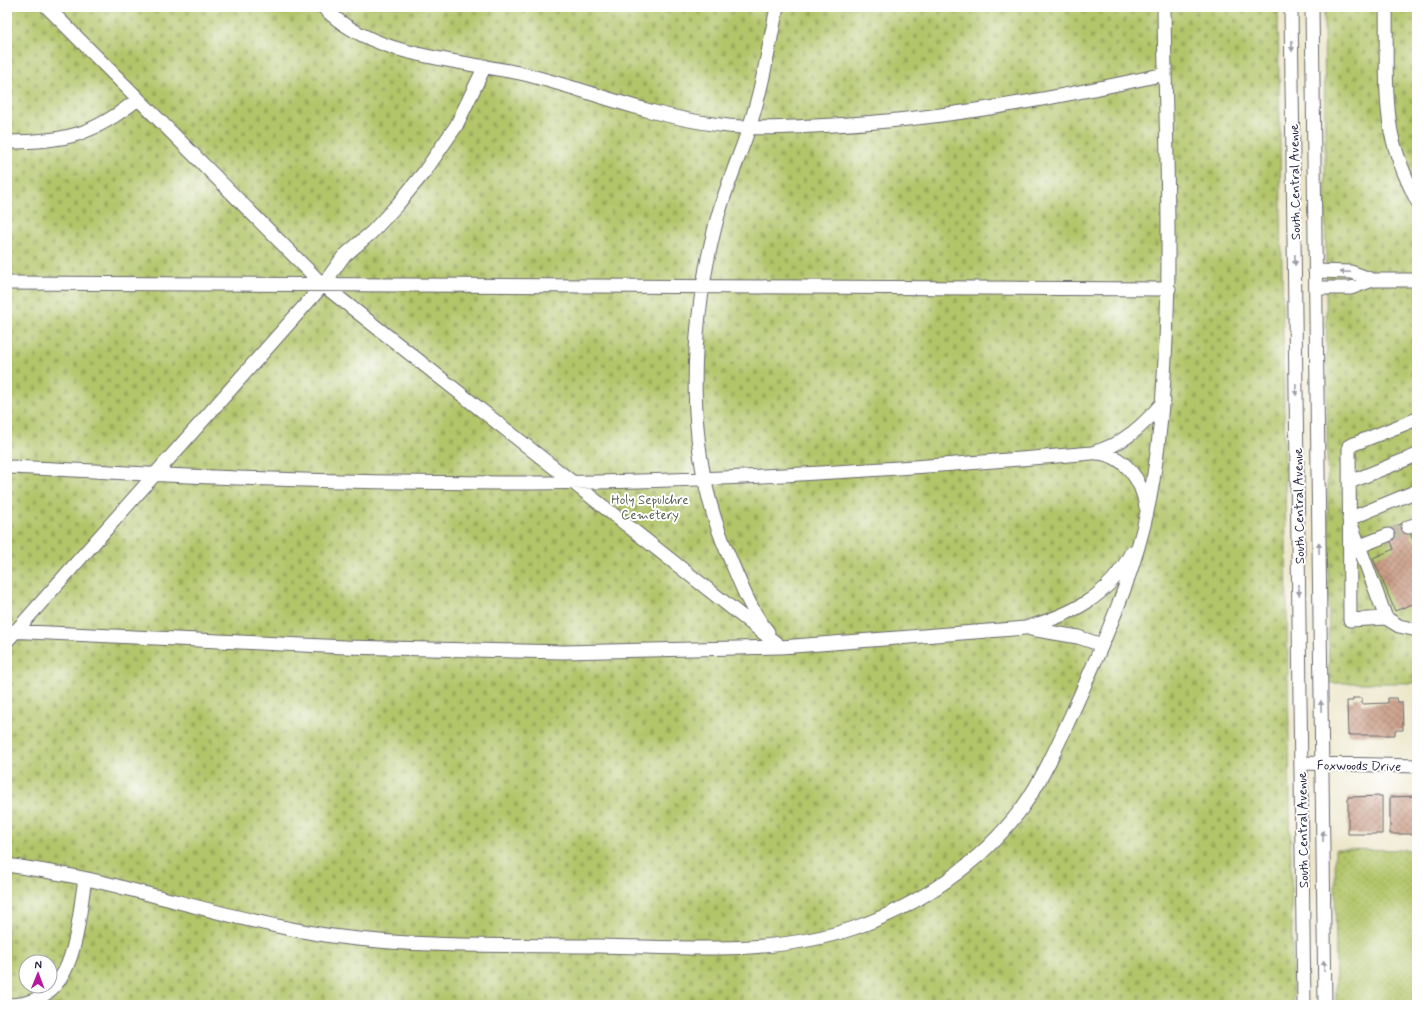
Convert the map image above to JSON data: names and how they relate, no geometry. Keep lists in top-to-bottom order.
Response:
{
  "streets": {
    "street": ["South Central Avenue", "Foxwoods Drive"]
  },
  "crossings": [
    ["South Central Avenue", "Foxwoods Drive"]
  ],
  "parks": ["Holy Sepulchre Cemetery"],
  "north": "top"
}
